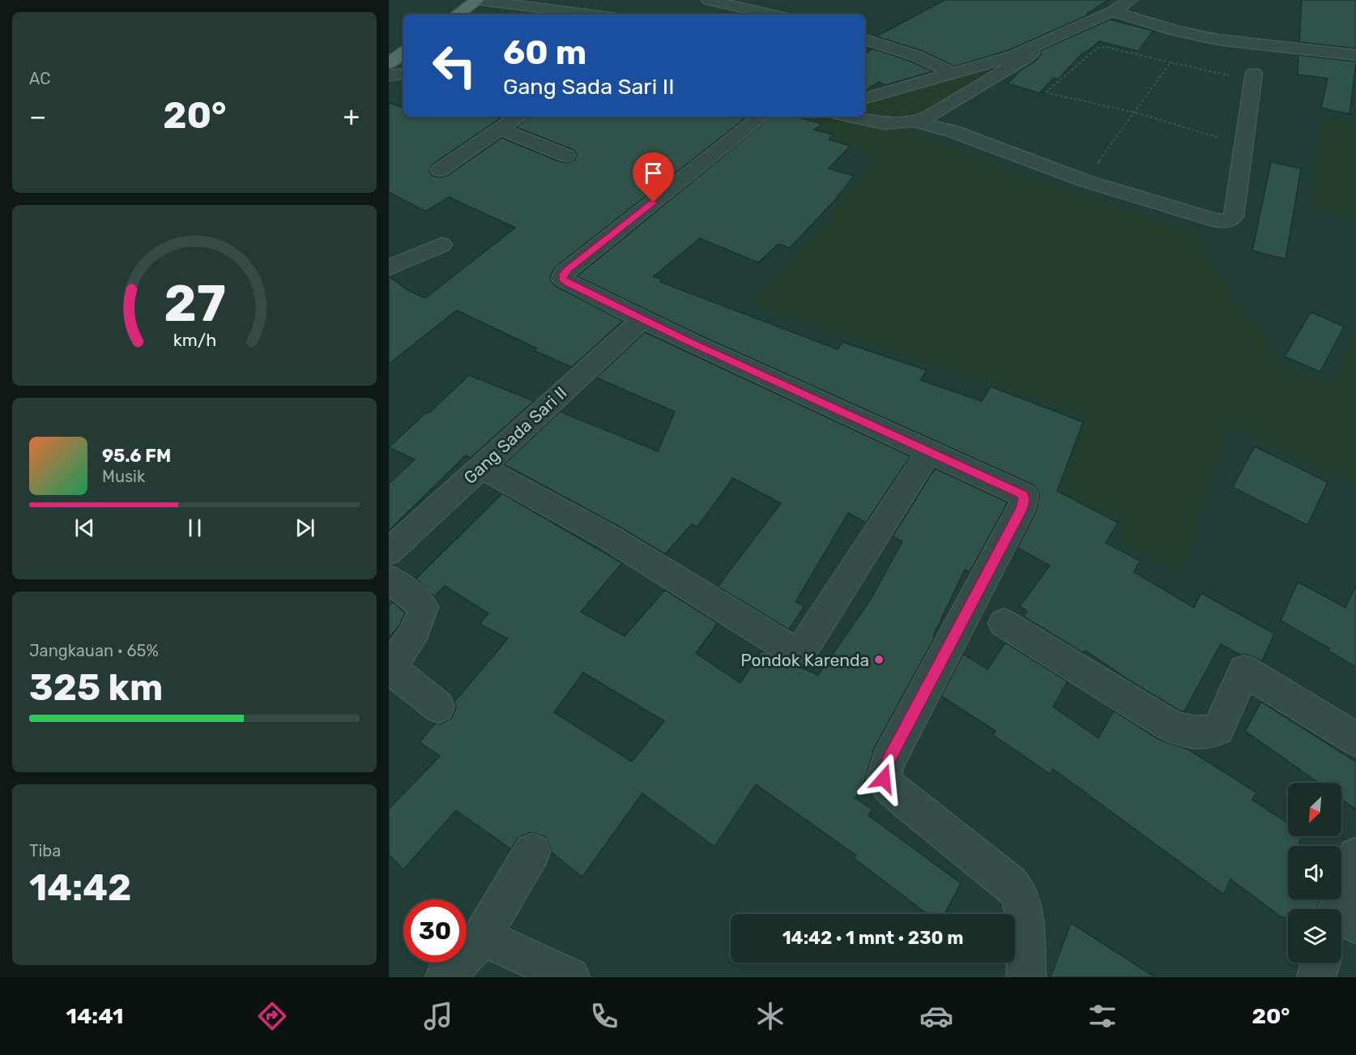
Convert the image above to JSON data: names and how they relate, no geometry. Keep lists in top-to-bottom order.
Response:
{
  "streets": {
    "street": ["Gang Sada Sari II"]
  },
  "places": ["Pondok Karenda"],
  "north": "bottom left",
  "page": {
    "tile": [
      "AC",
      ["Jangkauan · 65%", "325 km"],
      ["Tiba", "14:42"]
    ],
    "turn": ["60 m", "Gang Sada Sari II"],
    "heat": ["−", "20°", "+"],
    "song": ["95.6 FM", "Musik"],
    "limit": "30",
    "trip": "14:42 · 1 mnt · 230 m",
    "tabs": ["14:41", "20°"],
    "gauge": ["27", "km/h"]
  }
}
